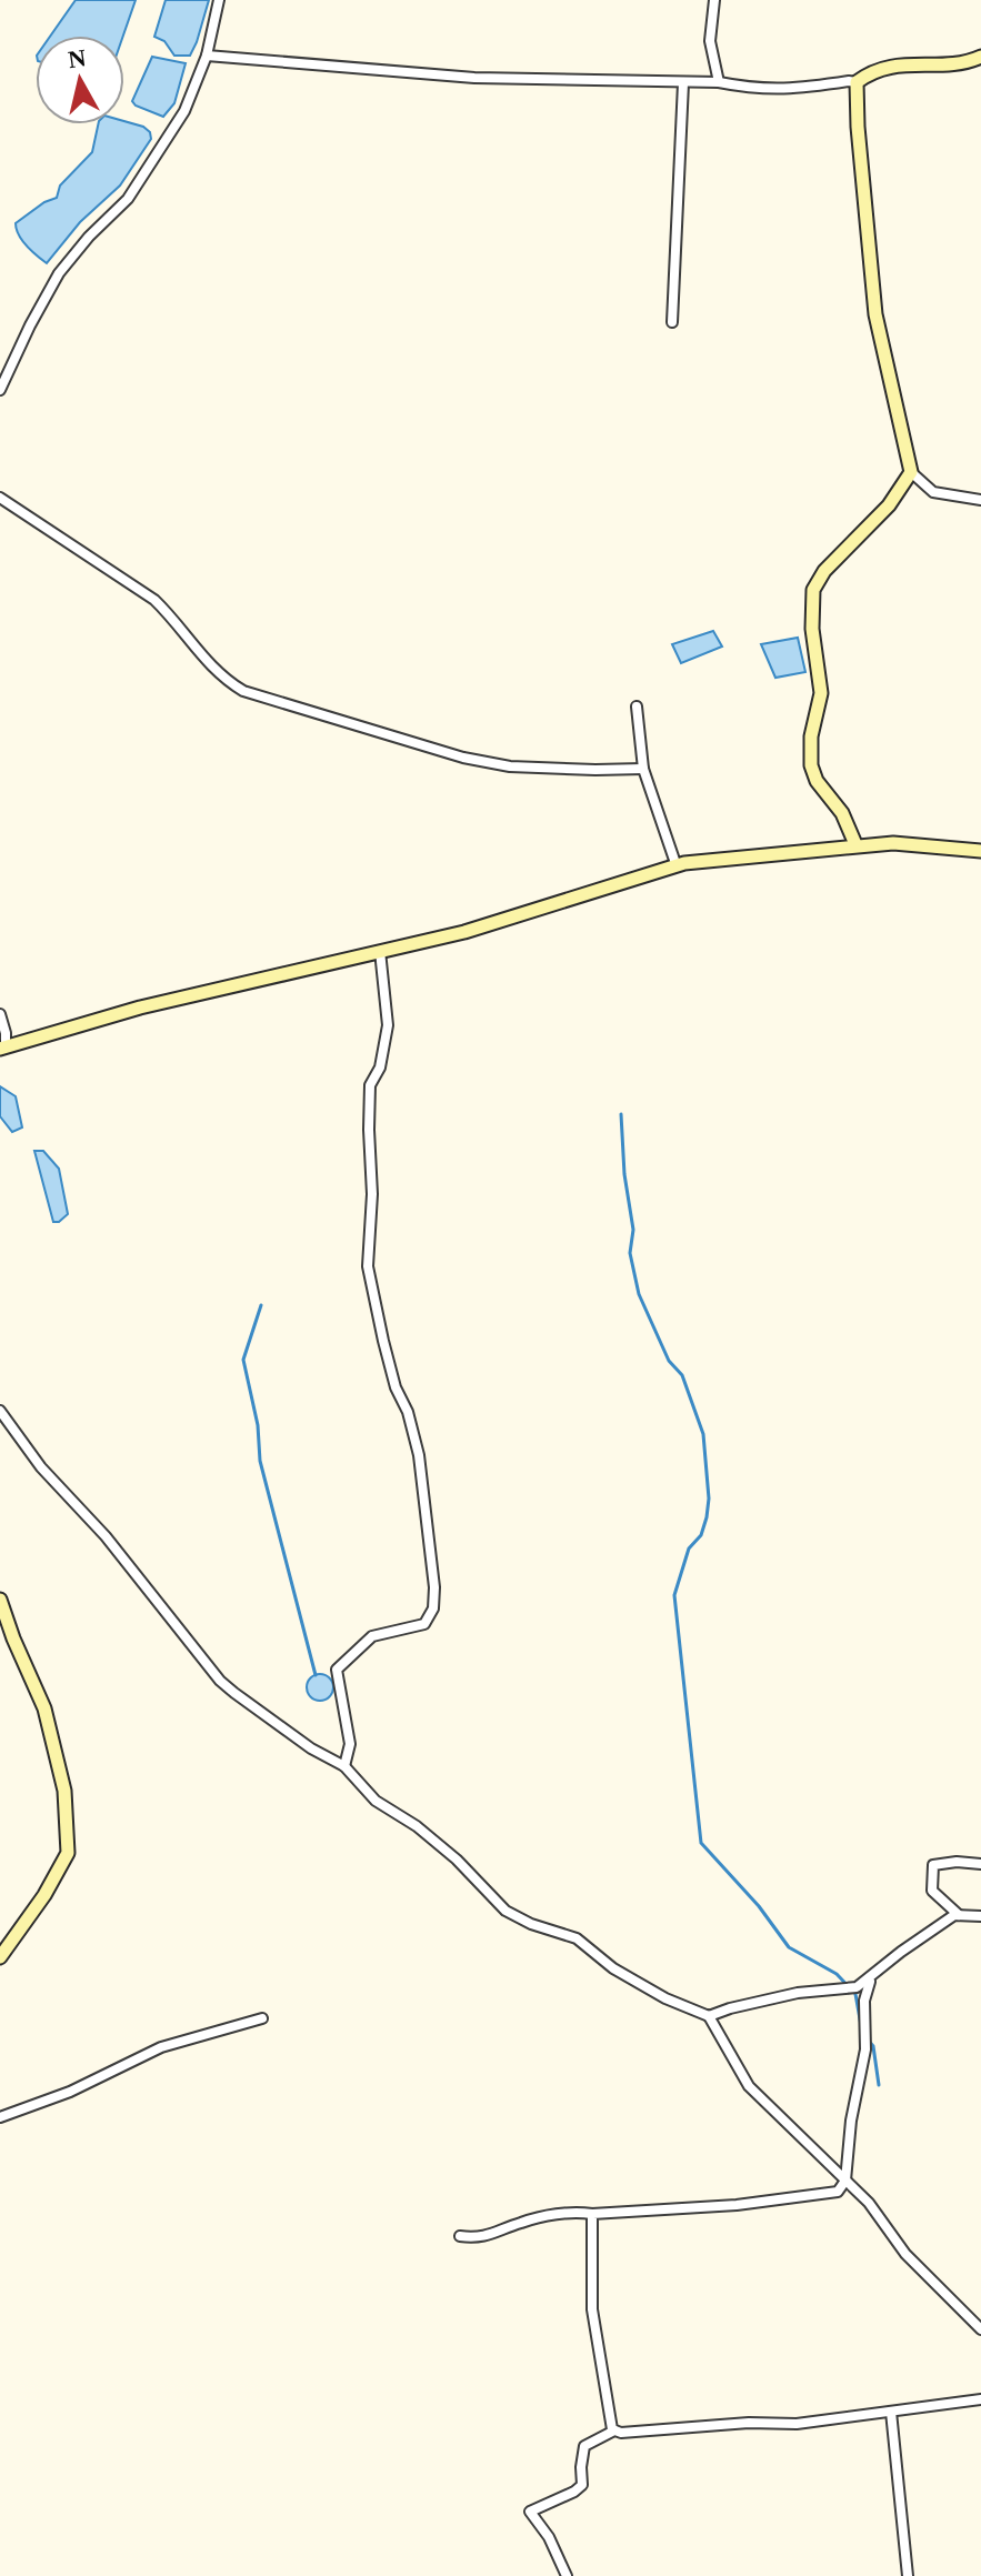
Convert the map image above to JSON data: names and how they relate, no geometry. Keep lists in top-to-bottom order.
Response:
{
  "north": "top"
}
